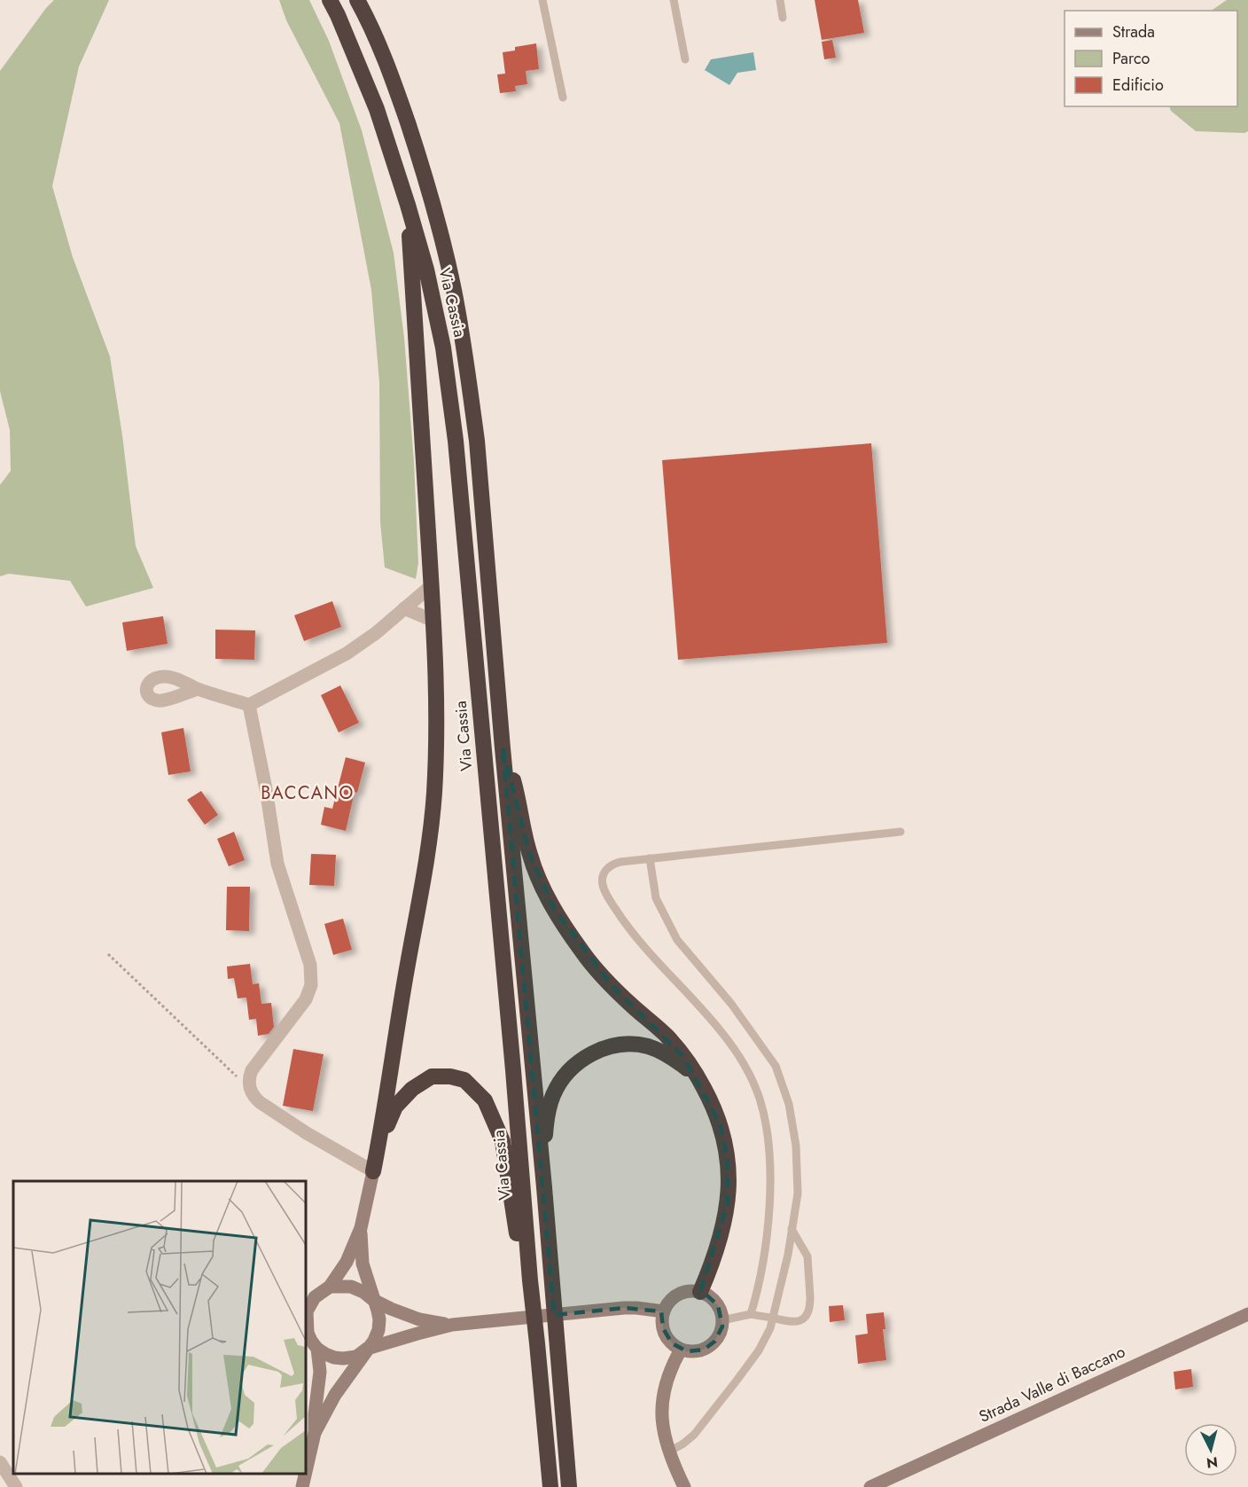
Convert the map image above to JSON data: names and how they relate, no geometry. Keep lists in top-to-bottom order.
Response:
{
  "streets": {
    "highway": ["Via Cassia"],
    "main road": ["Strada Valle di Baccano"]
  },
  "districts": ["BACCANO"],
  "legend": ["Strada", "Parco", "Edificio"],
  "north": "bottom"
}
